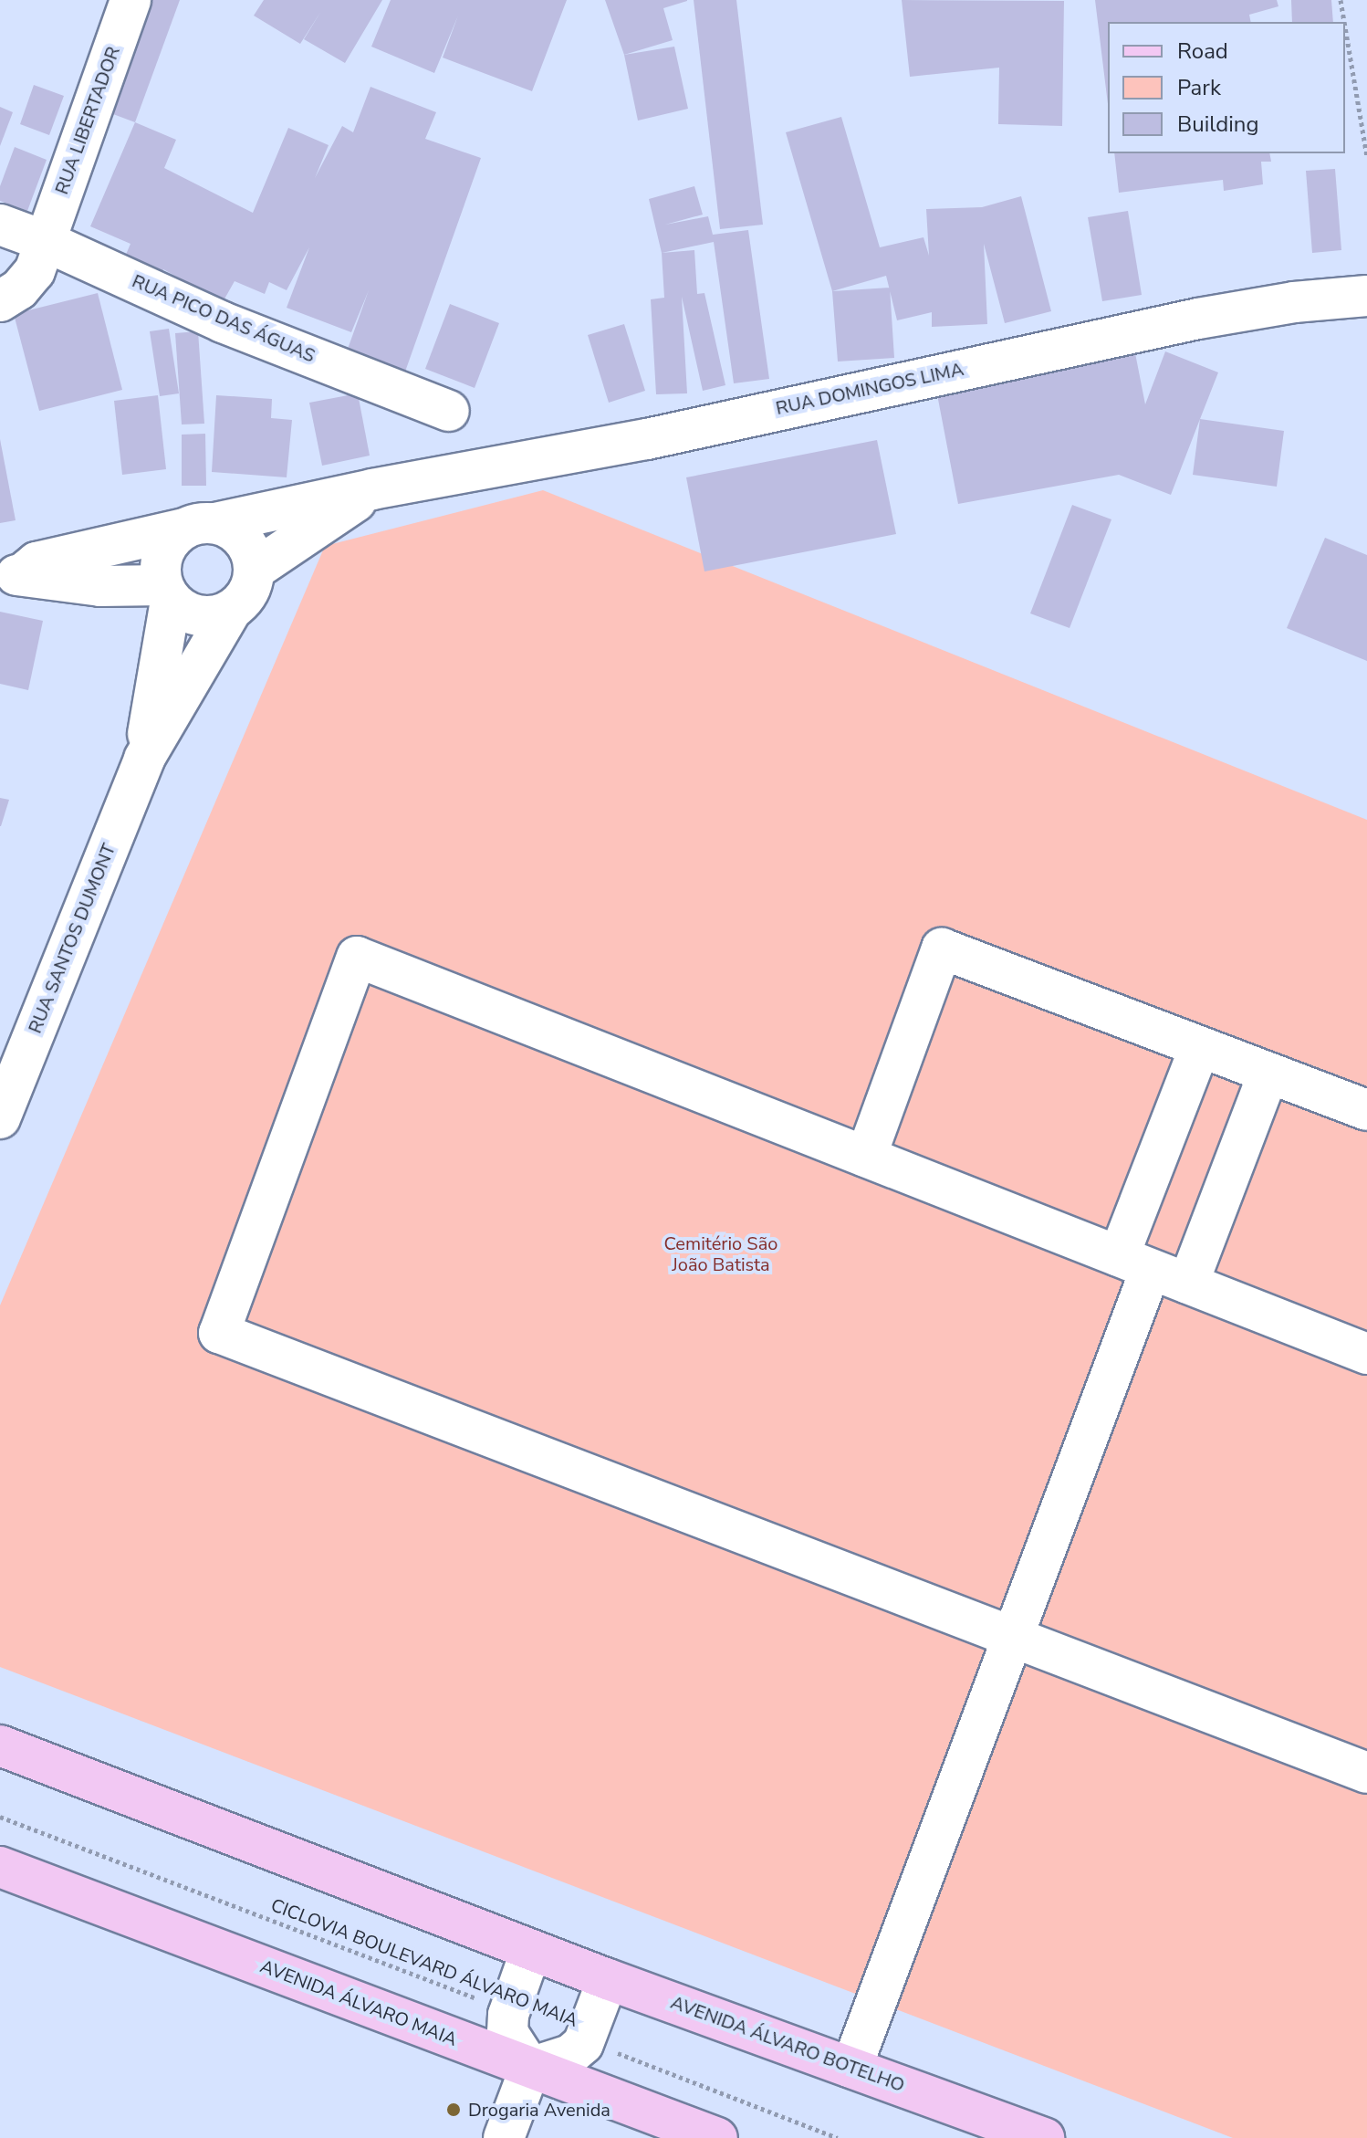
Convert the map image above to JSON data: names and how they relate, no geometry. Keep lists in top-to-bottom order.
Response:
{
  "streets": {
    "main road": ["AVENIDA ÁLVARO MAIA", "AVENIDA ÁLVARO BOTELHO"],
    "street": [
      "RUA LIBERTADOR",
      "RUA PICO DAS ÁGUAS",
      "RUA DOMINGOS LIMA",
      "RUA SANTOS DUMONT"
    ],
    "path": ["CICLOVIA BOULEVARD ÁLVARO MAIA"]
  },
  "crossings": [
    ["RUA LIBERTADOR", "RUA PICO DAS ÁGUAS"],
    ["RUA DOMINGOS LIMA", "RUA SANTOS DUMONT"]
  ],
  "parks": ["Cemitério São João Batista"],
  "places": ["Drogaria Avenida"],
  "legend": ["Road", "Park", "Building"]
}
